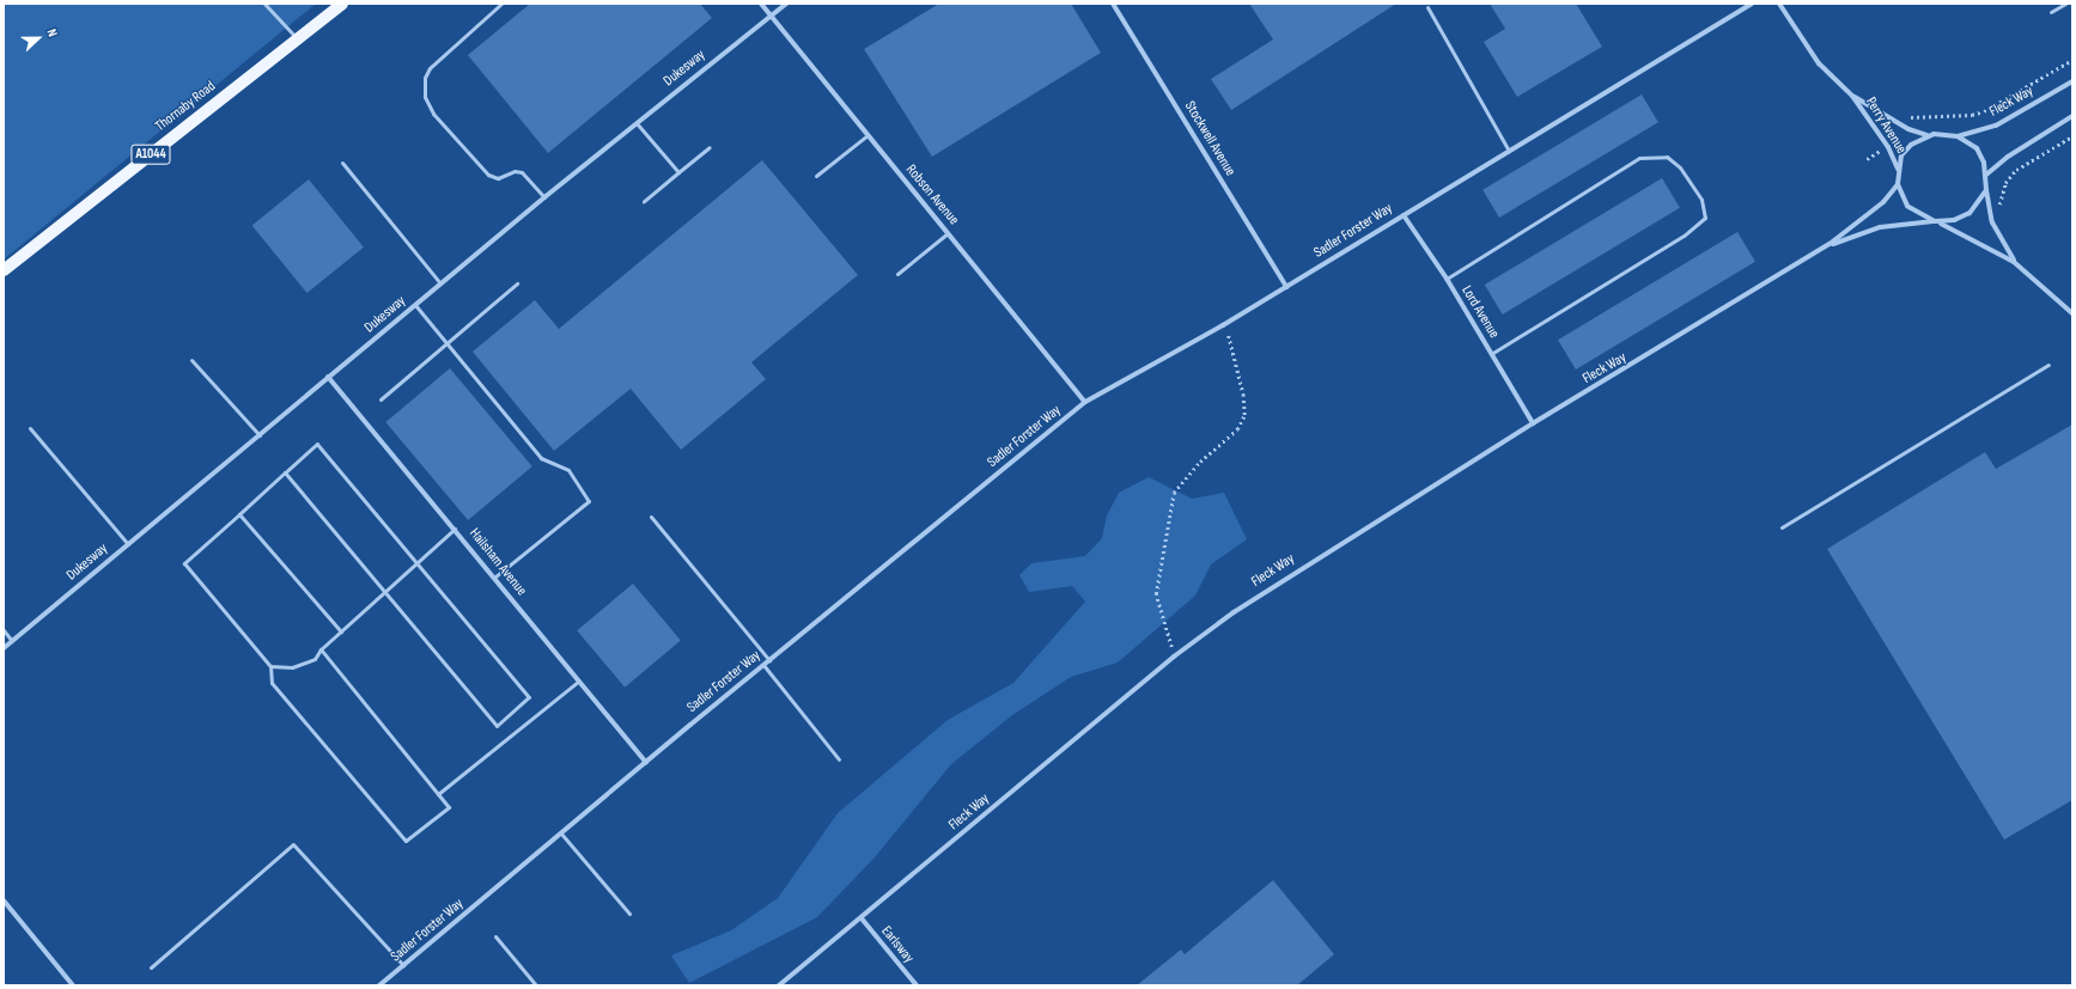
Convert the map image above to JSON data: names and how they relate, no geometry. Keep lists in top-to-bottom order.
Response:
{
  "streets": {
    "main road": ["Thornaby Road", "A1044"],
    "street": [
      "Dukesway",
      "Fleck Way",
      "Perry Avenue",
      "Stockwell Avenue",
      "Robson Avenue",
      "Sadler Forster Way",
      "Lord Avenue",
      "Hailsham Avenue",
      "Earlsway"
    ]
  },
  "crossings": [
    ["Dukesway", "Robson Avenue"],
    ["Dukesway", "Hailsham Avenue"],
    ["Fleck Way", "Perry Avenue"],
    ["Fleck Way", "Lord Avenue"],
    ["Fleck Way", "Earlsway"],
    ["Stockwell Avenue", "Sadler Forster Way"],
    ["Robson Avenue", "Sadler Forster Way"],
    ["Sadler Forster Way", "Lord Avenue"],
    ["Sadler Forster Way", "Hailsham Avenue"]
  ],
  "north": "right"
}
